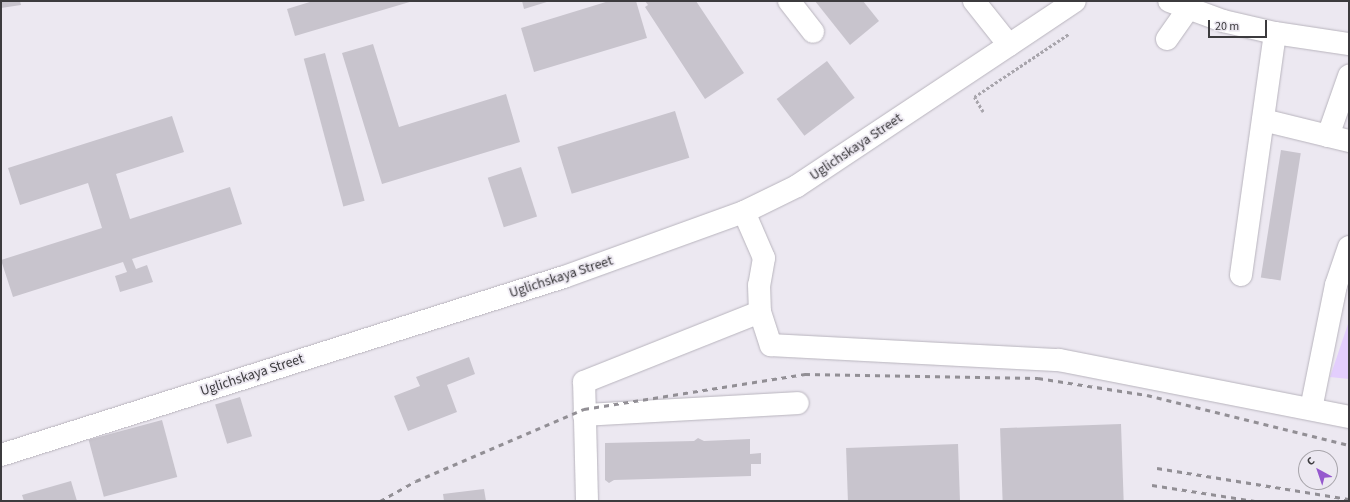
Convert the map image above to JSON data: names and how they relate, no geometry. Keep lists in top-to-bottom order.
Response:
{
  "streets": {
    "street": ["Uglichskaya Street"]
  },
  "scale_bar": "20 m",
  "north": "top left"
}
